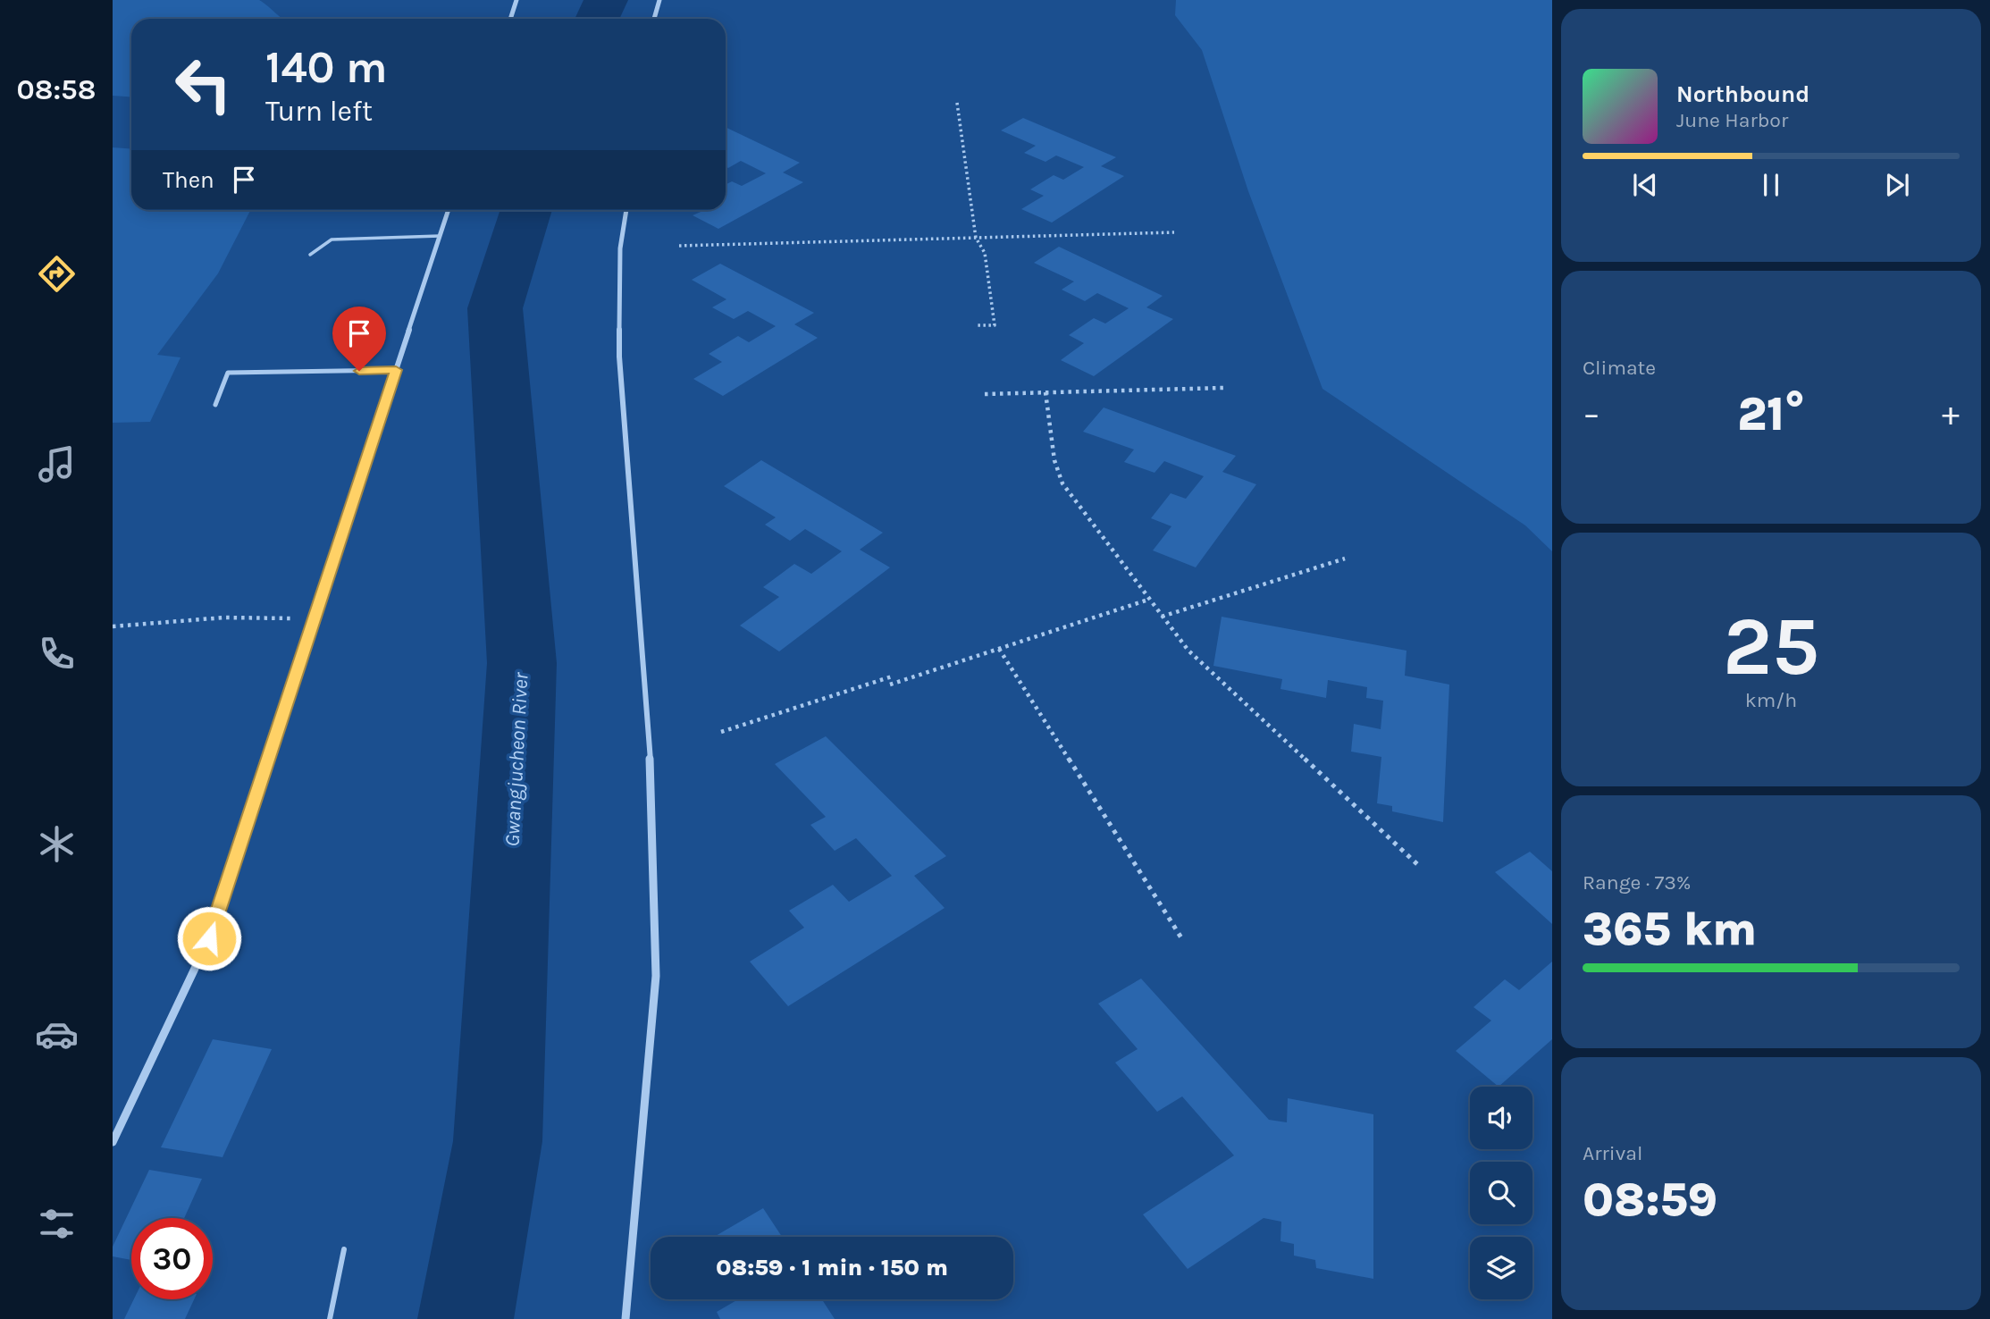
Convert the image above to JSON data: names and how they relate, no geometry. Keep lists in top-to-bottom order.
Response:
{
  "water": ["Gwangjucheon River"],
  "page": {
    "tabs": "08:58",
    "turn": ["140 m", "Turn left"],
    "song": ["Northbound", "June Harbor"],
    "then": "Then",
    "tile": [
      "Climate",
      ["25", "km/h"],
      ["Range · 73%", "365 km"],
      ["Arrival", "08:59"]
    ],
    "heat": ["−", "21°", "+"],
    "limit": "30",
    "trip": "08:59 · 1 min · 150 m"
  }
}
